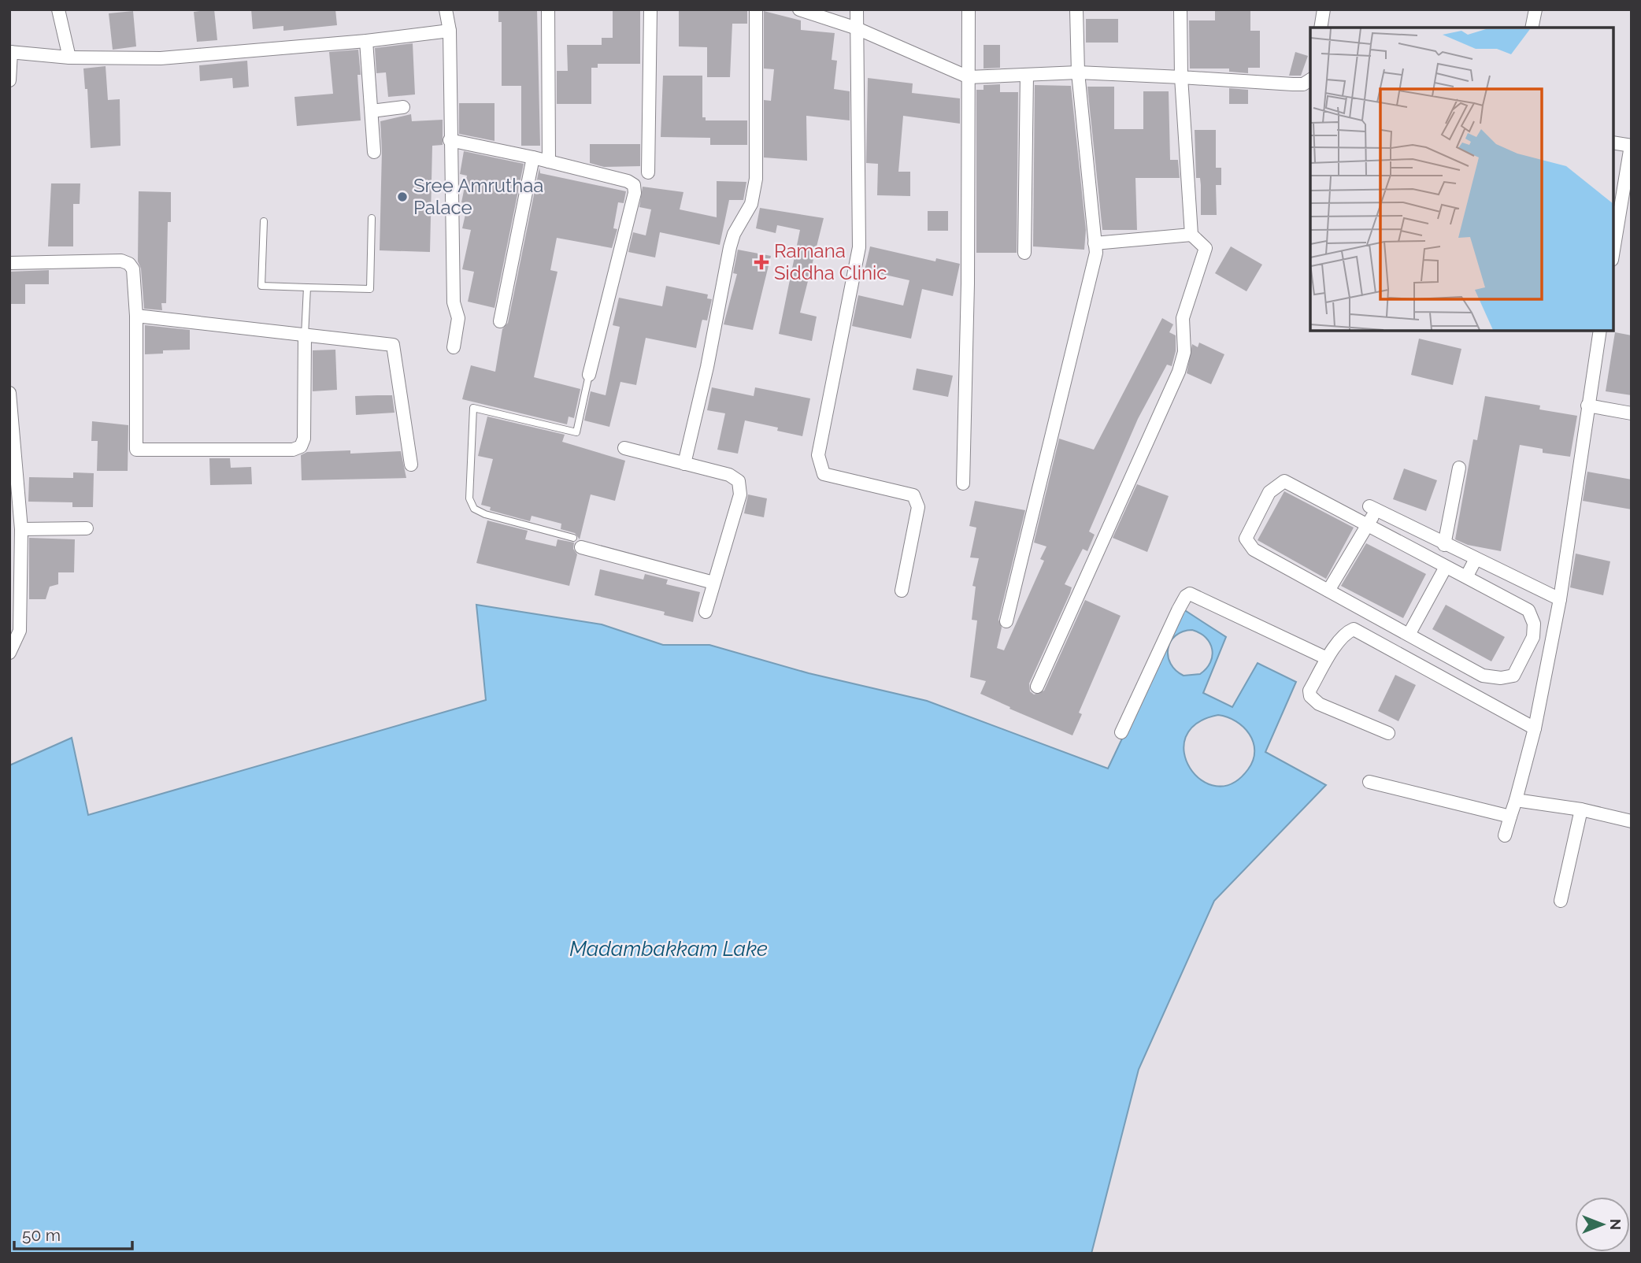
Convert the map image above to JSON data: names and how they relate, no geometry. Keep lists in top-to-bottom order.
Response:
{
  "water": ["Madambakkam Lake"],
  "places": {
    "other": ["Sree Amruthaa Palace"],
    "health": ["Ramana Siddha Clinic"]
  },
  "scale_bar": "50 m",
  "north": "right"
}
